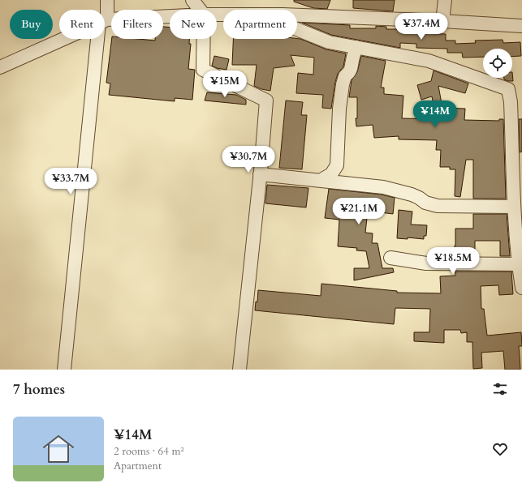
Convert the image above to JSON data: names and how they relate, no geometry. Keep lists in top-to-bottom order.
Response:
{
  "page": {
    "chip": [
      "Buy",
      "Rent",
      "Filters",
      "New",
      "Apartment"
    ],
    "price": [
      "¥37.4M",
      "¥15M",
      "¥14M",
      "¥30.7M",
      "¥33.7M",
      "¥21.1M",
      "¥18.5M"
    ],
    "heading": "7 homes",
    "list": [
      {
        "name": "¥14M",
        "note": "2 rooms · 64 m² · Apartment"
      }
    ]
  }
}
